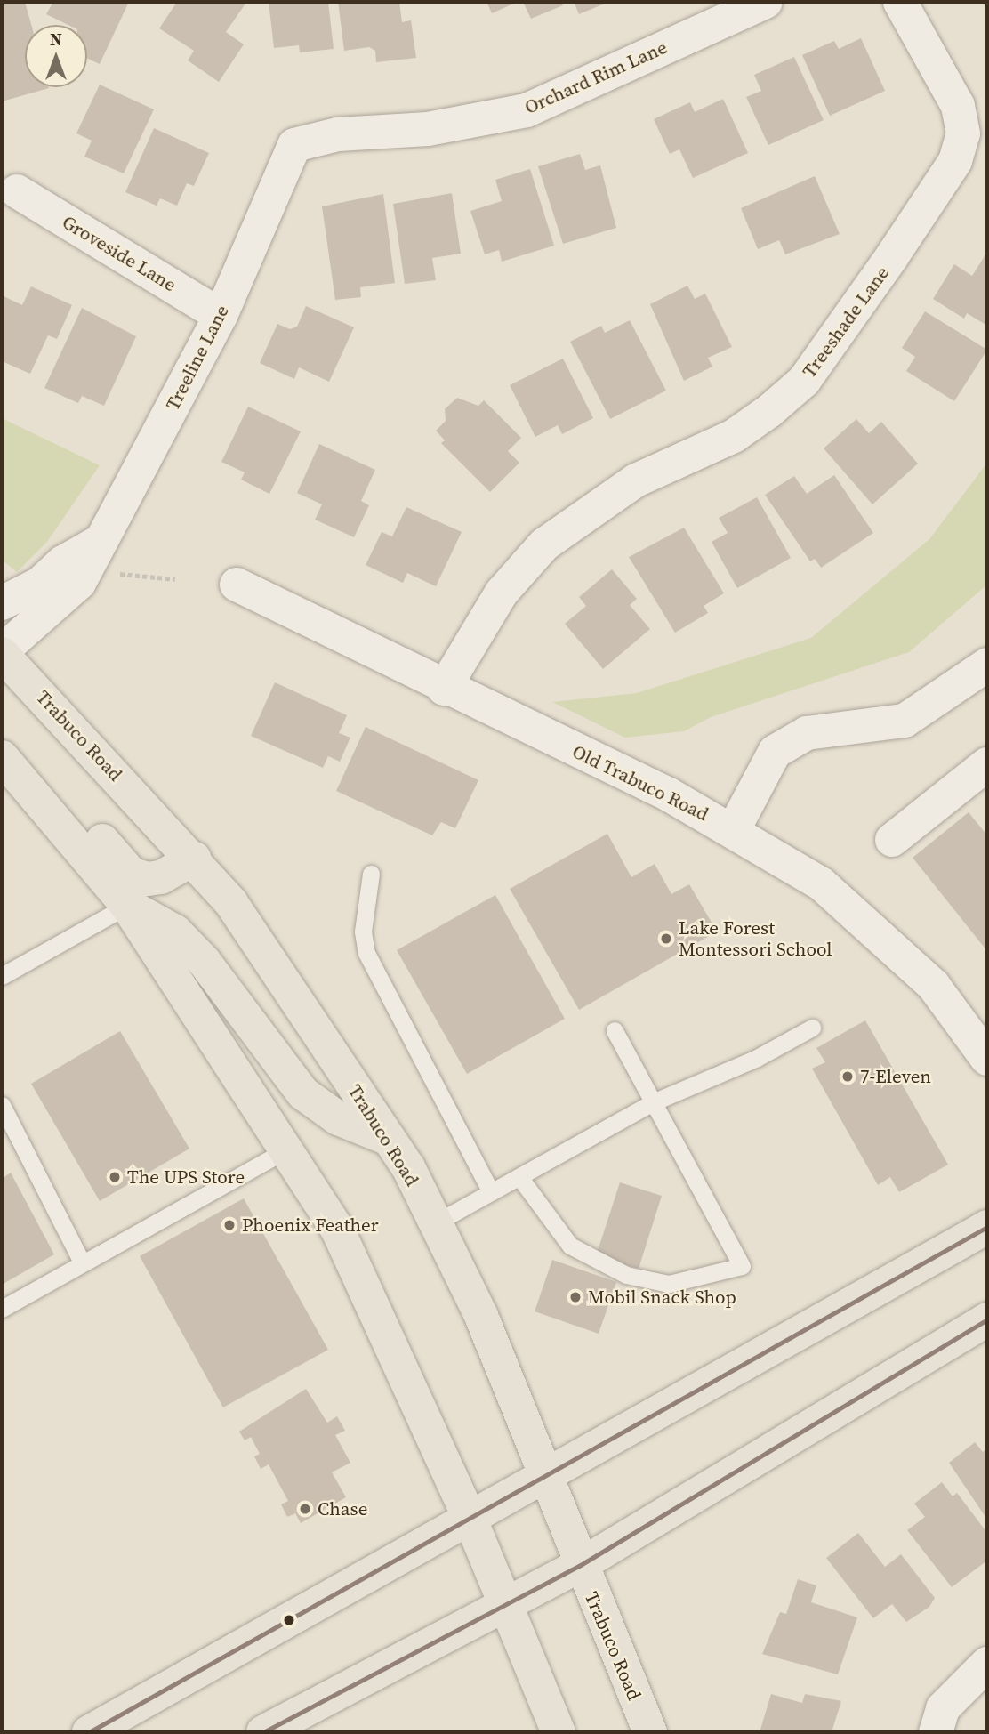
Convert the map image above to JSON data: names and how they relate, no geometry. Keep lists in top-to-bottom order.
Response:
{
  "streets": {
    "main road": ["Trabuco Road"],
    "street": [
      "Orchard Rim Lane",
      "Groveside Lane",
      "Treeshade Lane",
      "Treeline Lane",
      "Old Trabuco Road"
    ]
  },
  "crossings": [
    ["Orchard Rim Lane", "Treeline Lane"],
    ["Groveside Lane", "Treeline Lane"],
    ["Treeshade Lane", "Old Trabuco Road"],
    ["Treeline Lane", "Trabuco Road"]
  ],
  "places": [
    "Lake Forest Montessori School",
    "7-Eleven",
    "The UPS Store",
    "Phoenix Feather",
    "Mobil Snack Shop",
    "Chase"
  ],
  "north": "top"
}
